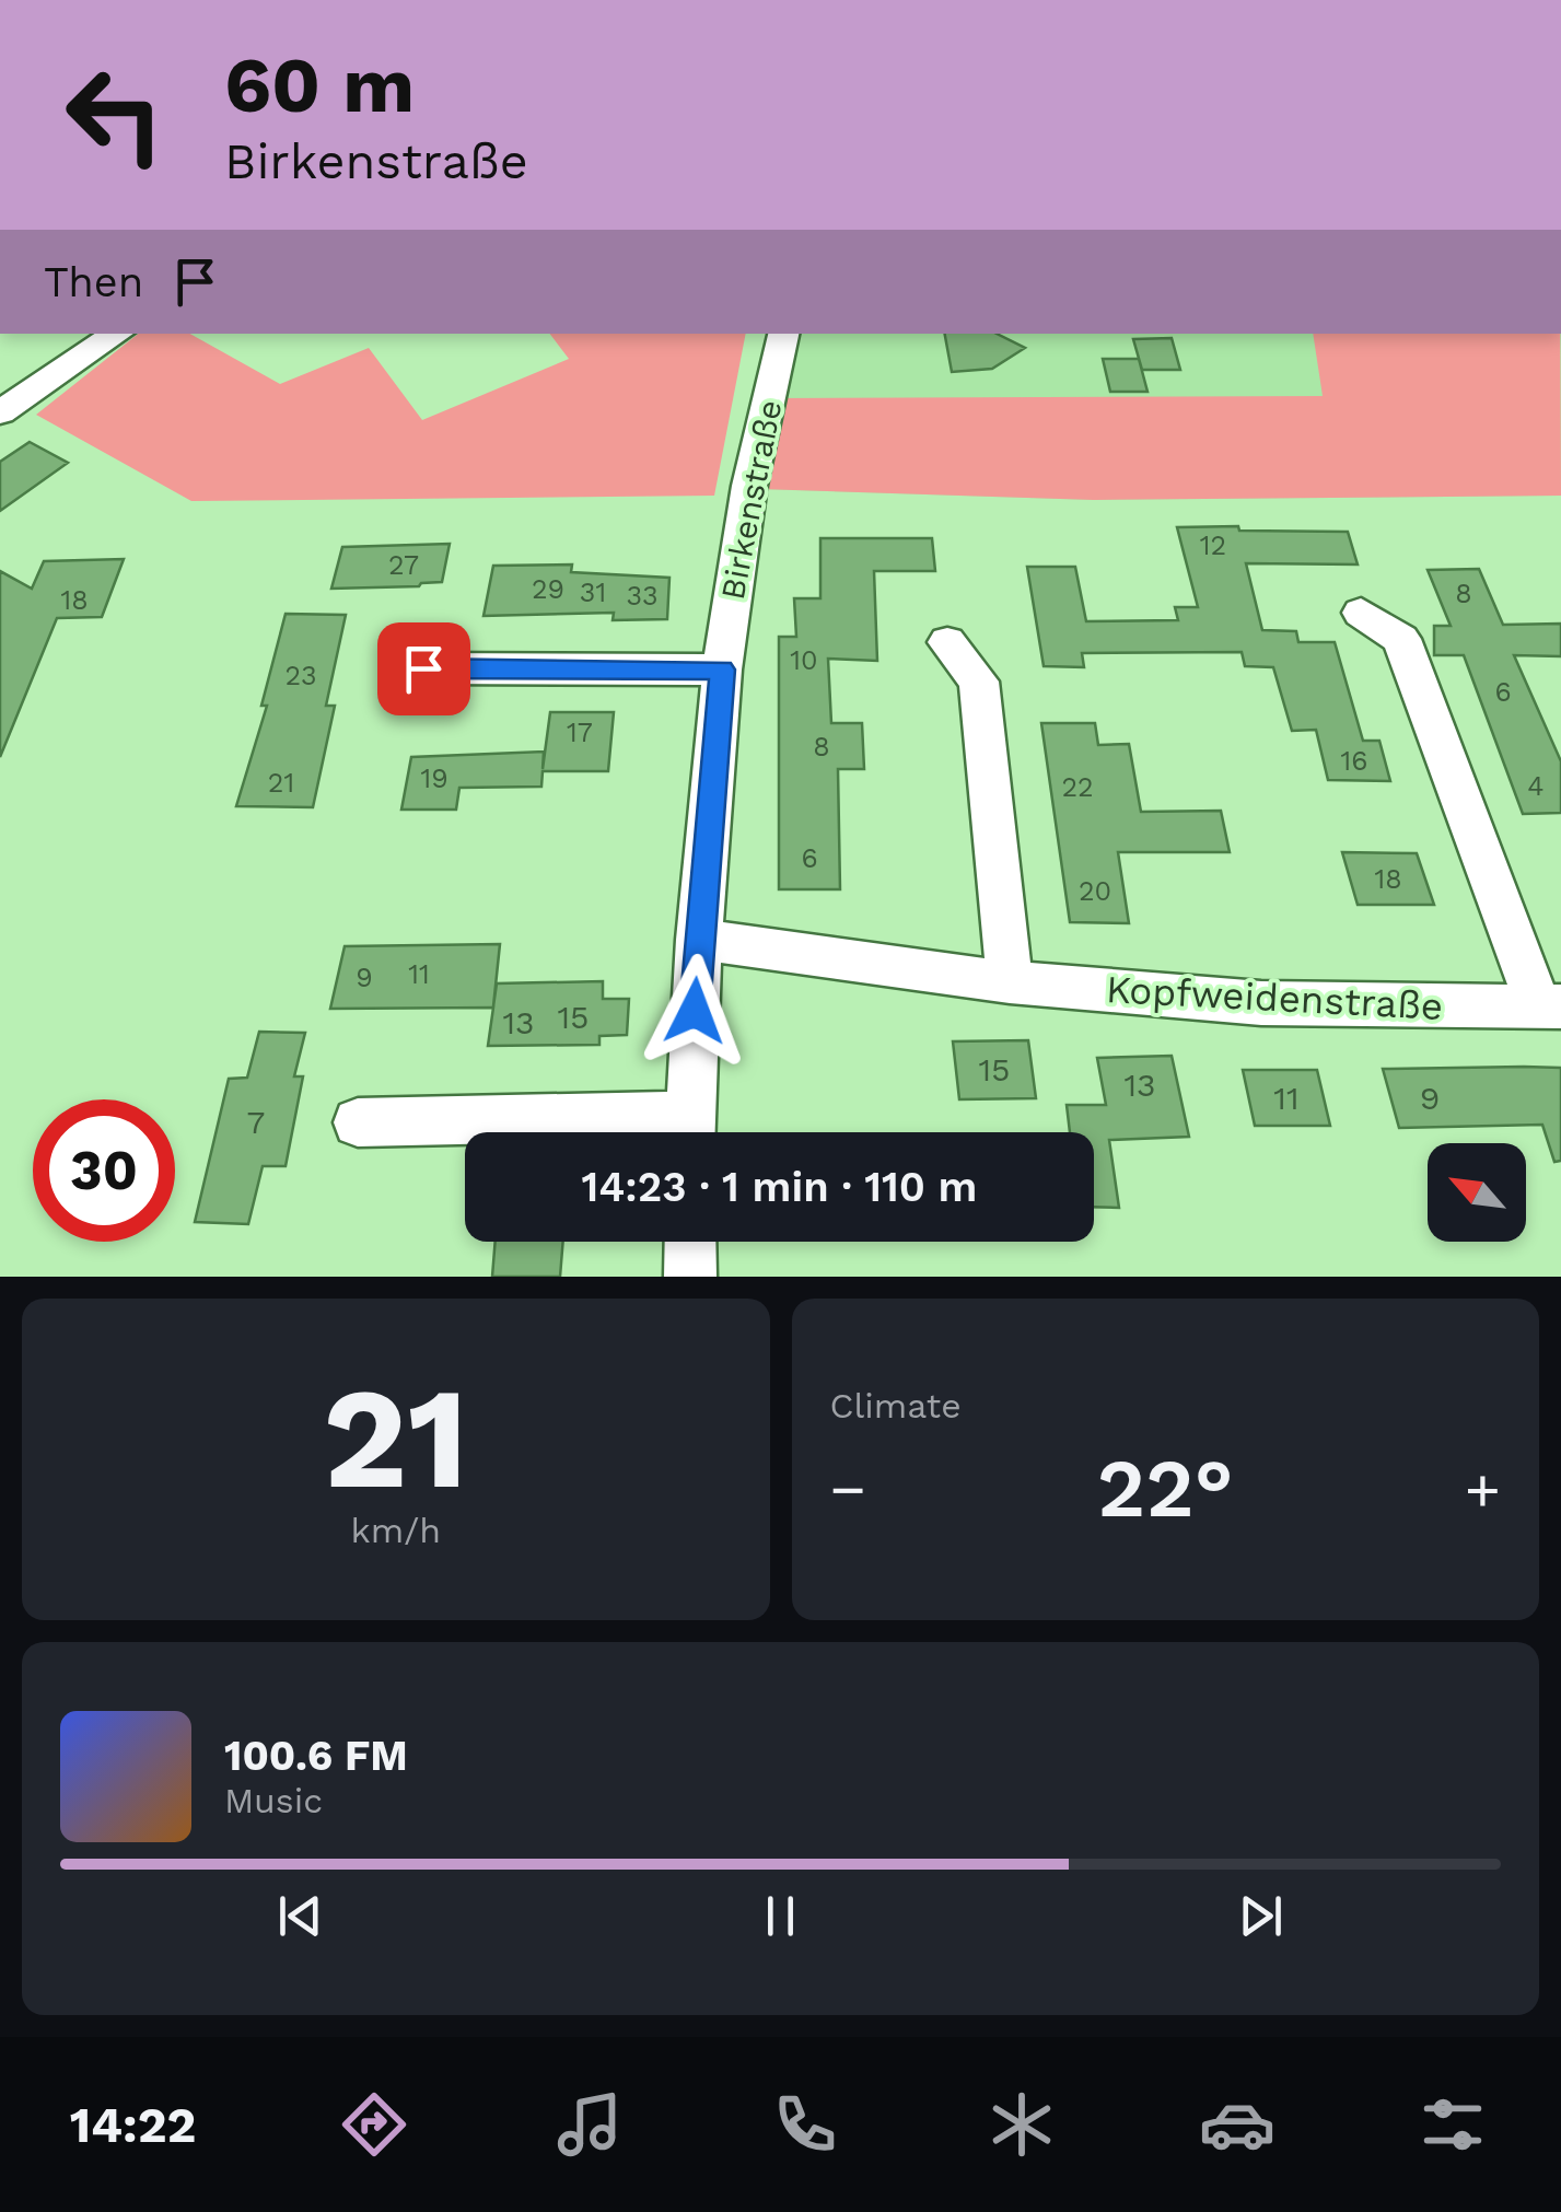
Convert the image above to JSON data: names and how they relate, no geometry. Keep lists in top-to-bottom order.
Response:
{
  "streets": {
    "street": ["Birkenstraße", "Kopfweidenstraße"]
  },
  "crossings": [
    ["Birkenstraße", "Kopfweidenstraße"]
  ],
  "house_numbers": [
    "12",
    "27",
    "29",
    "31",
    "8",
    "33",
    "18",
    "10",
    "23",
    "6",
    "17",
    "8",
    "16",
    "19",
    "21",
    "4",
    "22",
    "6",
    "18",
    "20",
    "11",
    "9",
    "15",
    "13",
    "15",
    "13",
    "11",
    "9",
    "7"
  ],
  "north": "top left",
  "page": {
    "turn": ["60 m", "Birkenstraße"],
    "then": "Then",
    "limit": "30",
    "trip": "14:23 · 1 min · 110 m",
    "tile": [
      ["21", "km/h"],
      "Climate"
    ],
    "heat": ["−", "22°", "+"],
    "song": ["100.6 FM", "Music"],
    "tabs": "14:22"
  }
}
